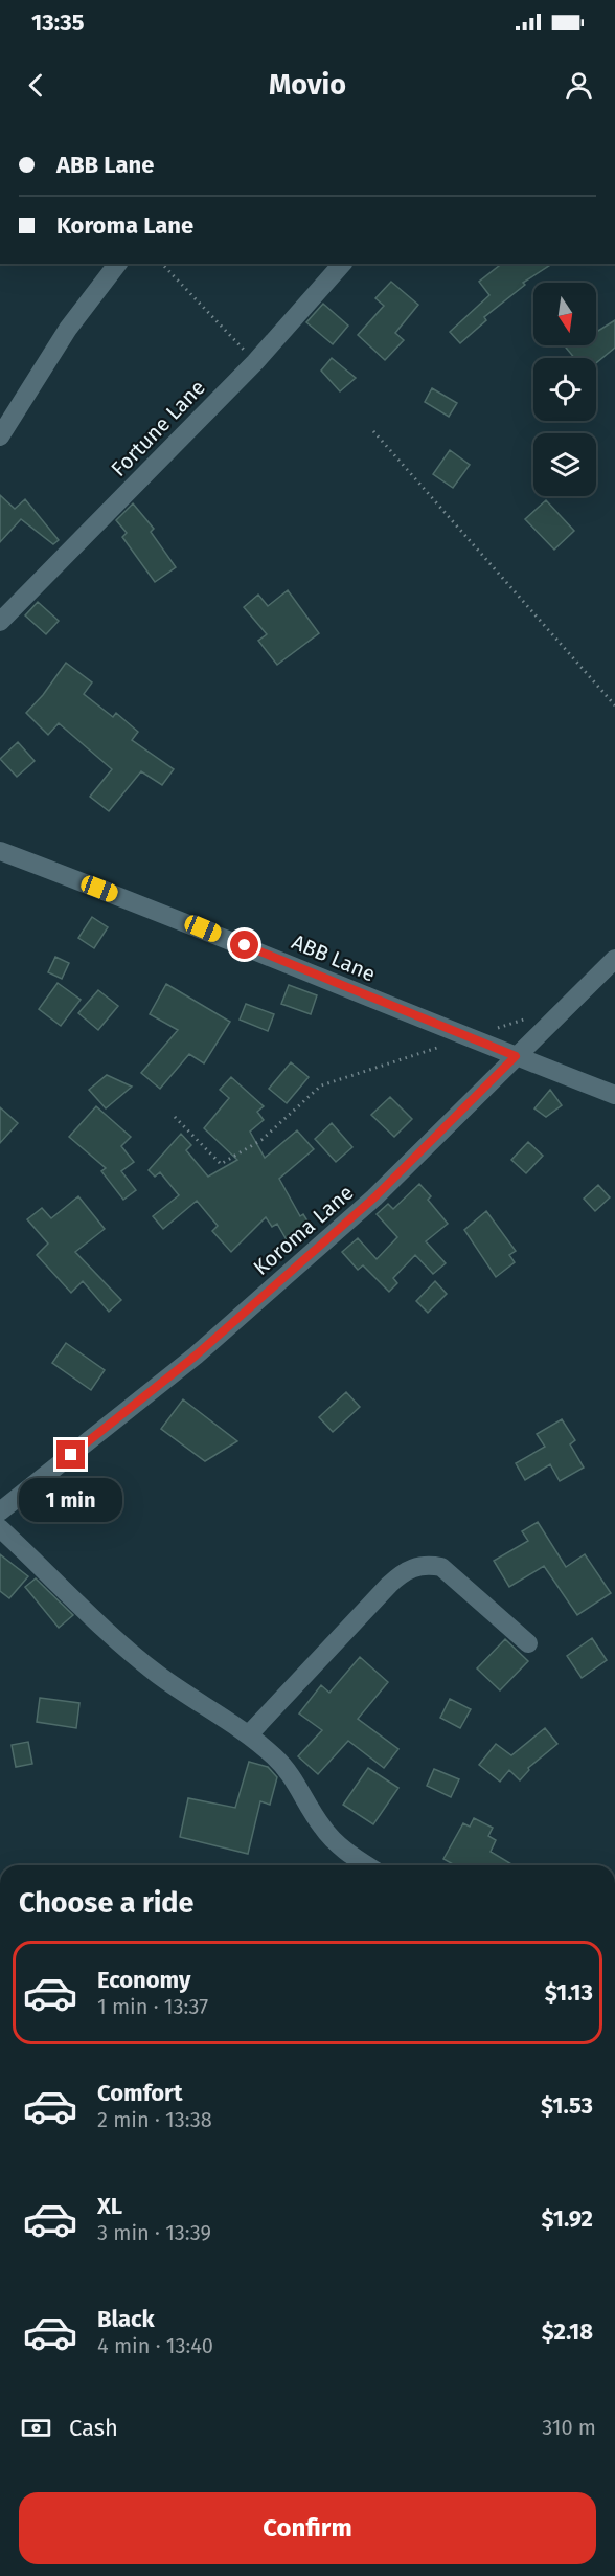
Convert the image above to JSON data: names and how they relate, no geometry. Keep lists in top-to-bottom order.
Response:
{
  "streets": {
    "street": ["Fortune Lane", "ABB Lane", "Koroma Lane"]
  },
  "crossings": [
    ["ABB Lane", "Koroma Lane"]
  ],
  "north": "bottom",
  "page": {
    "status": "13:35",
    "header": "Movio",
    "banner": ["ABB Lane", "Koroma Lane"],
    "bubble": "1 min",
    "heading": "Choose a ride",
    "list": [
      {
        "name": "Economy",
        "note": "1 min · 13:37",
        "value": "$1.13"
      },
      {
        "name": "Comfort",
        "note": "2 min · 13:38",
        "value": "$1.53"
      },
      {
        "name": "XL",
        "note": "3 min · 13:39",
        "value": "$1.92"
      },
      {
        "name": "Black",
        "note": "4 min · 13:40",
        "value": "$2.18"
      }
    ],
    "pay": ["Cash", "310 m"],
    "buttons": "Confirm"
  }
}
